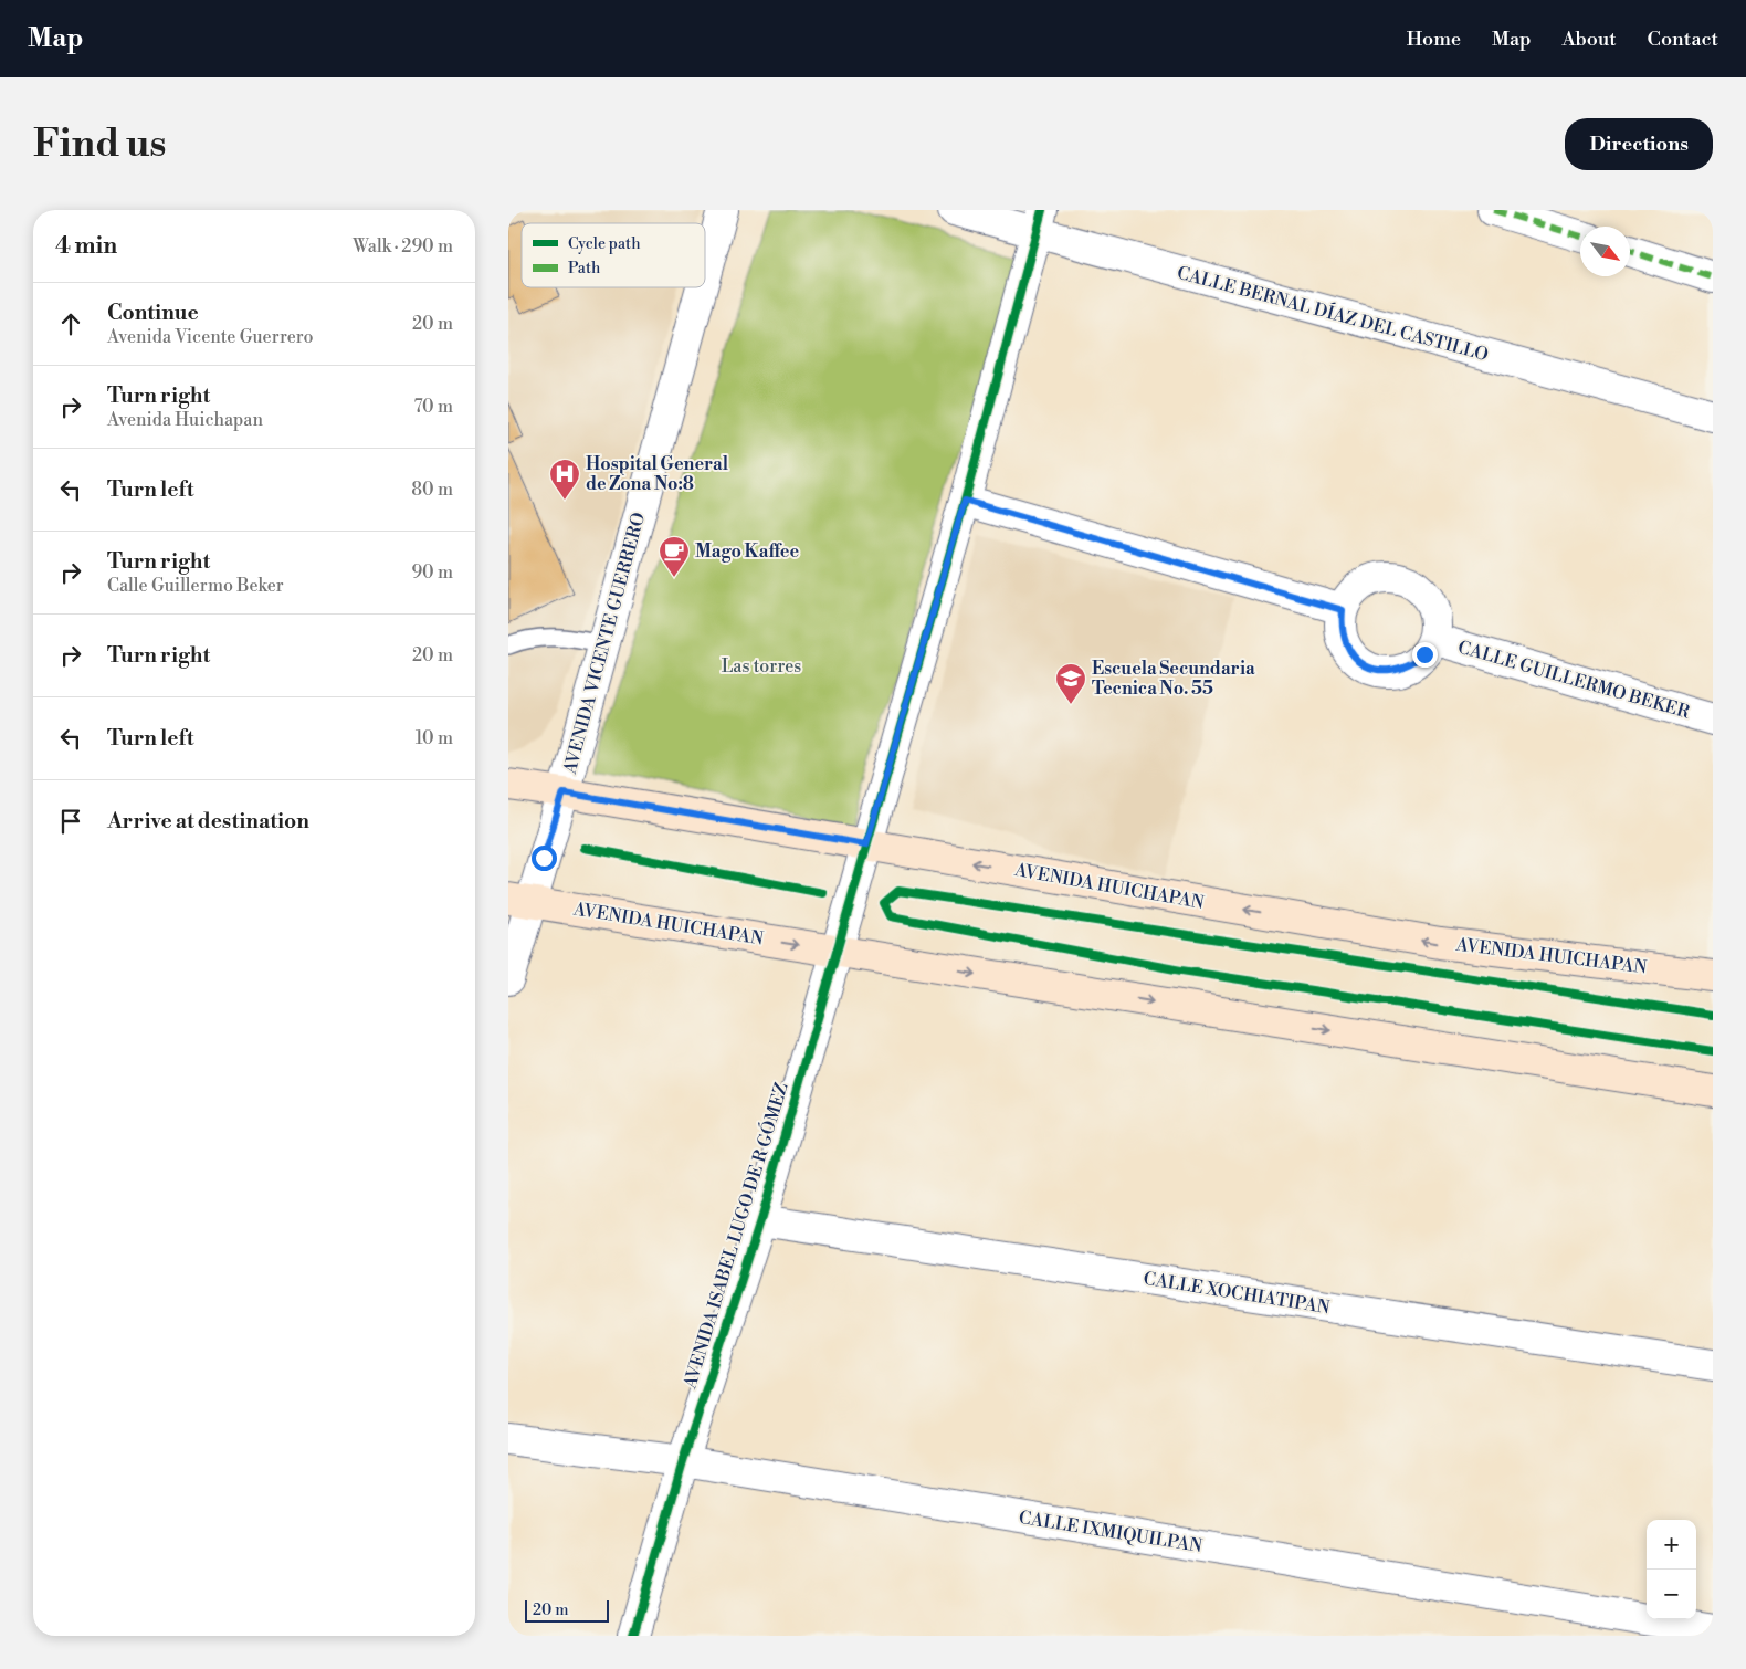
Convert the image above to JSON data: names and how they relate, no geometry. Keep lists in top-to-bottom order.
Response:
{
  "streets": {
    "street": [
      "CALLE BERNAL DÍAZ DEL CASTILLO",
      "AVENIDA VICENTE GUERRERO",
      "CALLE GUILLERMO BEKER",
      "AVENIDA HUICHAPAN",
      "AVENIDA ISABEL LUGO DE R GÓMEZ",
      "CALLE XOCHIATIPAN",
      "CALLE IXMIQUILPAN"
    ]
  },
  "crossings": [
    ["CALLE BERNAL DÍAZ DEL CASTILLO", "AVENIDA ISABEL LUGO DE R GÓMEZ"],
    ["AVENIDA VICENTE GUERRERO", "AVENIDA HUICHAPAN"],
    ["AVENIDA HUICHAPAN", "AVENIDA ISABEL LUGO DE R GÓMEZ"],
    ["AVENIDA ISABEL LUGO DE R GÓMEZ", "CALLE XOCHIATIPAN"],
    ["AVENIDA ISABEL LUGO DE R GÓMEZ", "CALLE IXMIQUILPAN"]
  ],
  "parks": ["Las torres"],
  "places": {
    "hospital": ["Hospital General de Zona No:8"],
    "cafe": ["Mago Kaffee"],
    "school or university": ["Escuela Secundaria Tecnica No. 55"]
  },
  "legend": ["Cycle path", "Path"],
  "scale_bar": "20 m",
  "north": "bottom right",
  "page": {
    "header": "Map",
    "nav": [
      "Home",
      "Map",
      "About",
      "Contact"
    ],
    "buttons": "Directions",
    "title": "Find us",
    "heading": ["4 min", "Walk · 290 m"],
    "list": [
      ["Continue", "Avenida Vicente Guerrero", "20 m"],
      ["Turn right", "Avenida Huichapan", "70 m"],
      ["Turn left", "80 m"],
      ["Turn right", "Calle Guillermo Beker", "90 m"],
      ["Turn right", "20 m"],
      ["Turn left", "10 m"],
      "Arrive at destination"
    ],
    "map_buttons": ["+", "−"],
    "scale": "20 m"
  }
}
